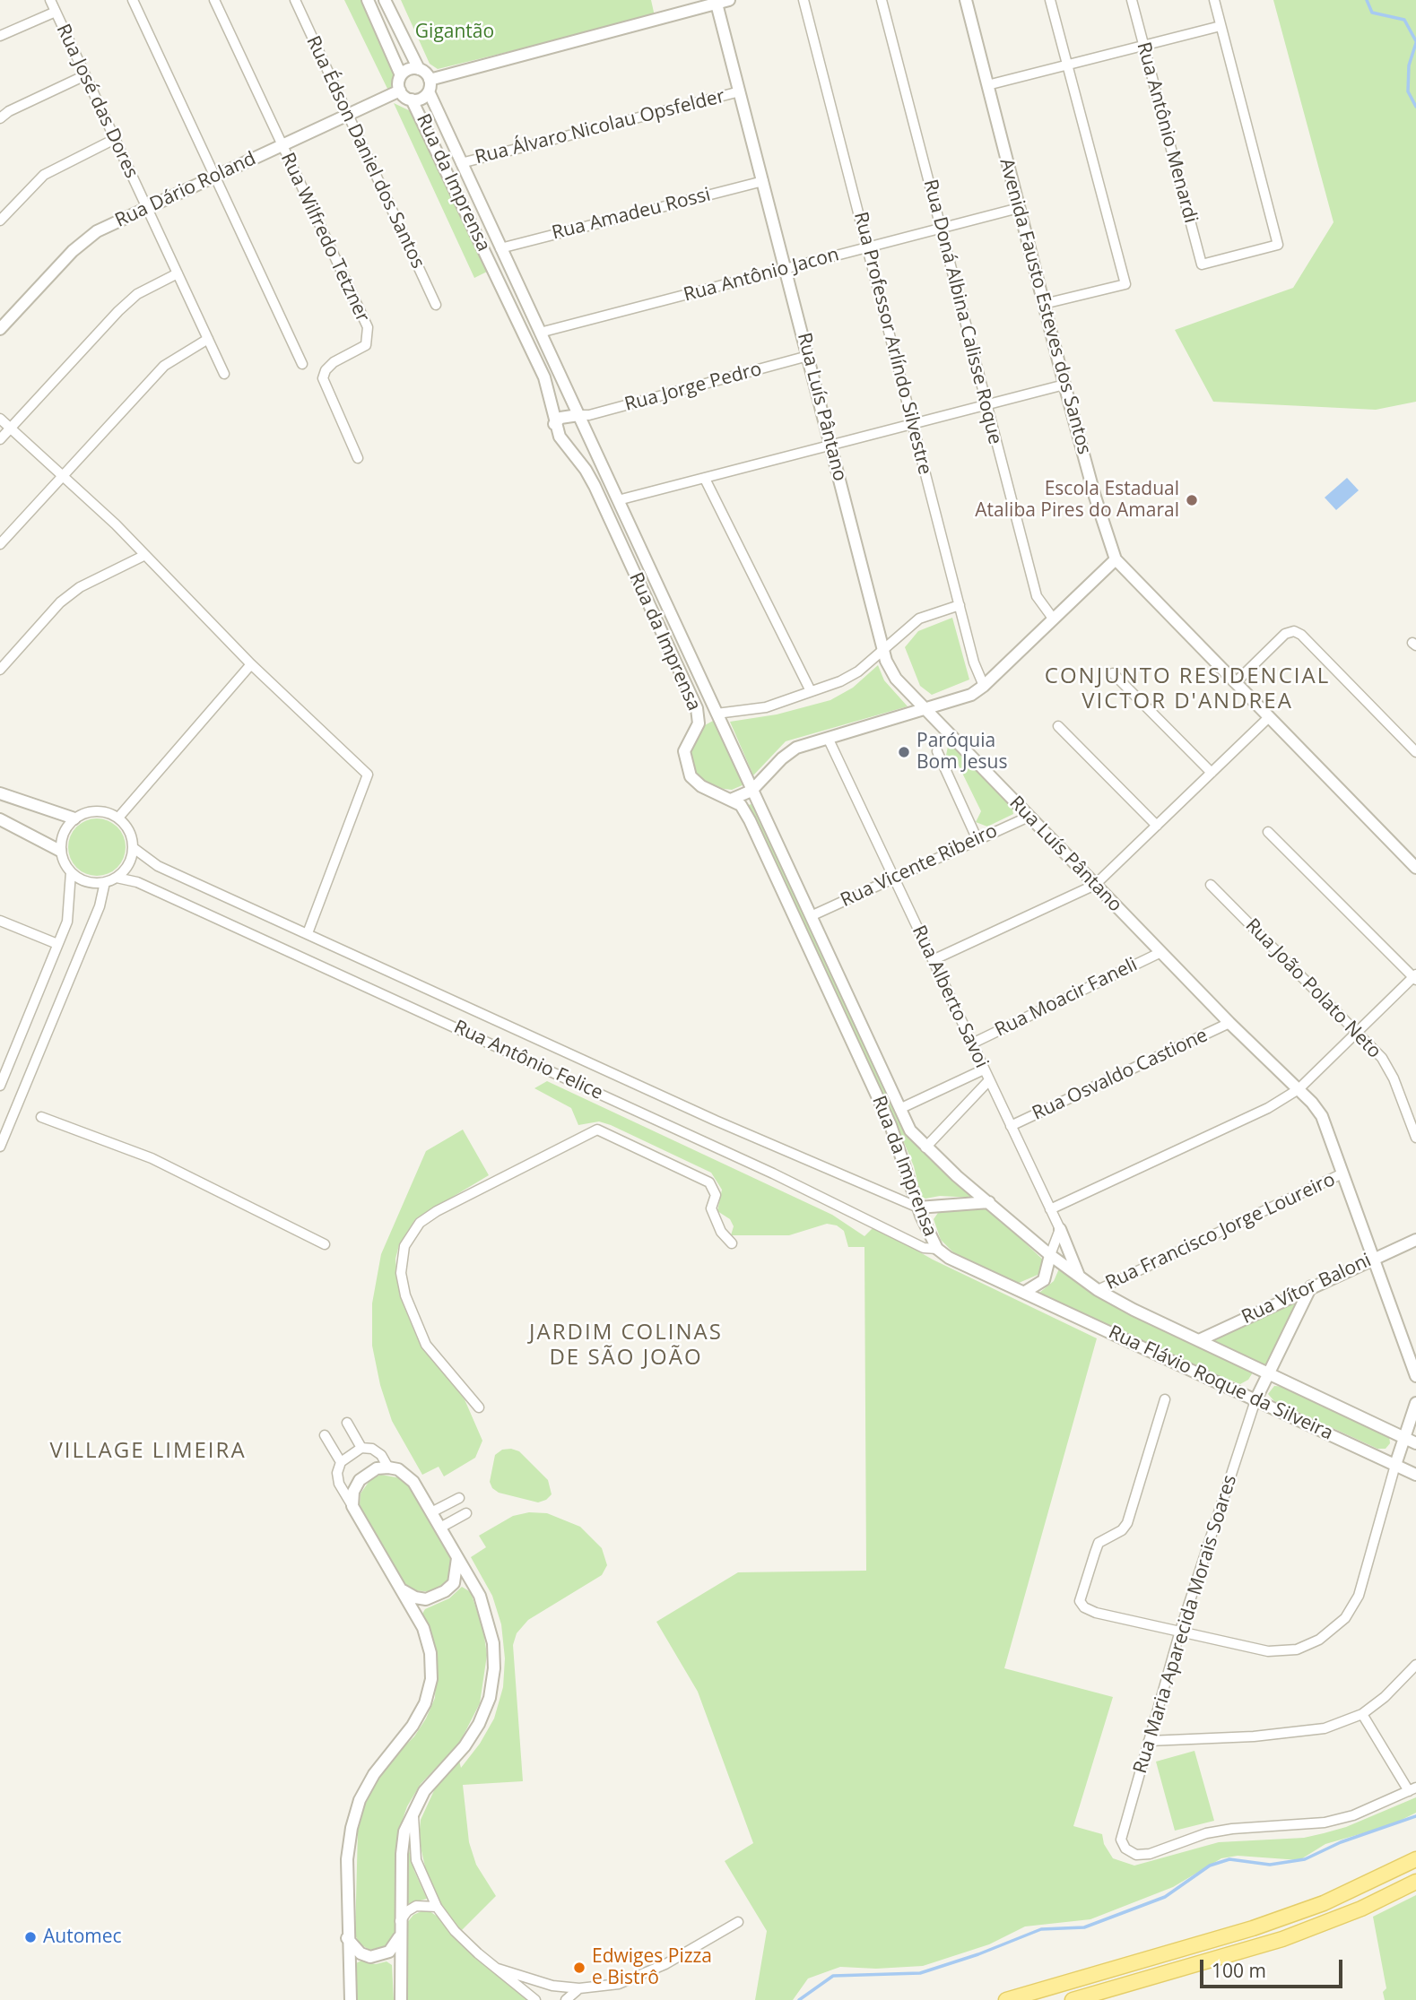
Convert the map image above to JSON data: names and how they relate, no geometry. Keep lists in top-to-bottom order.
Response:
{
  "streets": {
    "street": [
      "Rua José das Dores",
      "Rua Álvaro Nicolau Opsfelder",
      "Rua Antônio Menardi",
      "Rua Édson Daniel dos Santos",
      "Rua da Imprensa",
      "Rua Dário Roland",
      "Rua Amadeu Rossi",
      "Rua Wilfredo Tetzner",
      "Rua Antônio Jacon",
      "Avenida Fausto Esteves dos Santos",
      "Rua Doná Albina Calisse Roque",
      "Rua Professor Arlíndo Silvestre",
      "Rua Jorge Pedro",
      "Rua Luís Pântano",
      "Rua Vicente Ribeiro",
      "Rua João Polato Neto",
      "Rua Alberto Savoi",
      "Rua Moacir Faneli",
      "Rua Antônio Felice",
      "Rua Osvaldo Castione",
      "Rua Francisco Jorge Loureiro",
      "Rua Vítor Baloni",
      "Rua Flávio Roque da Silveira",
      "Rua Maria Aparecida Morais Soares"
    ]
  },
  "crossings": [
    ["Rua José das Dores", "Rua Dário Roland"],
    ["Rua Álvaro Nicolau Opsfelder", "Rua da Imprensa"],
    ["Rua Álvaro Nicolau Opsfelder", "Rua Luís Pântano"],
    ["Rua Édson Daniel dos Santos", "Rua Dário Roland"],
    ["Rua da Imprensa", "Rua Dário Roland"],
    ["Rua da Imprensa", "Rua Amadeu Rossi"],
    ["Rua da Imprensa", "Rua Antônio Jacon"],
    ["Rua da Imprensa", "Rua Jorge Pedro"],
    ["Rua da Imprensa", "Rua Vicente Ribeiro"],
    ["Rua da Imprensa", "Rua Antônio Felice"],
    ["Rua da Imprensa", "Rua Flávio Roque da Silveira"],
    ["Rua Dário Roland", "Rua Wilfredo Tetzner"],
    ["Rua Amadeu Rossi", "Rua Luís Pântano"],
    ["Rua Antônio Jacon", "Avenida Fausto Esteves dos Santos"],
    ["Rua Antônio Jacon", "Rua Doná Albina Calisse Roque"],
    ["Rua Antônio Jacon", "Rua Professor Arlíndo Silvestre"],
    ["Rua Antônio Jacon", "Rua Luís Pântano"],
    ["Rua Jorge Pedro", "Rua Luís Pântano"],
    ["Rua Luís Pântano", "Rua Vicente Ribeiro"],
    ["Rua Luís Pântano", "Rua Moacir Faneli"],
    ["Rua Luís Pântano", "Rua Osvaldo Castione"],
    ["Rua Luís Pântano", "Rua Francisco Jorge Loureiro"],
    ["Rua Luís Pântano", "Rua Vítor Baloni"],
    ["Rua Vicente Ribeiro", "Rua Alberto Savoi"],
    ["Rua Alberto Savoi", "Rua Moacir Faneli"],
    ["Rua Alberto Savoi", "Rua Osvaldo Castione"],
    ["Rua Francisco Jorge Loureiro", "Rua Flávio Roque da Silveira"],
    ["Rua Vítor Baloni", "Rua Flávio Roque da Silveira"],
    ["Rua Flávio Roque da Silveira", "Rua Maria Aparecida Morais Soares"]
  ],
  "districts": ["CONJUNTO RESIDENCIAL VICTOR D'ANDREA", "JARDIM COLINAS DE SÃO JOÃO", "VILLAGE LIMEIRA"],
  "parks": ["Gigantão"],
  "places": [
    "Escola Estadual Ataliba Pires do Amaral",
    "Paróquia Bom Jesus",
    "Automec",
    "Edwiges Pizza e Bistrô"
  ],
  "scale_bar": "100 m"
}
